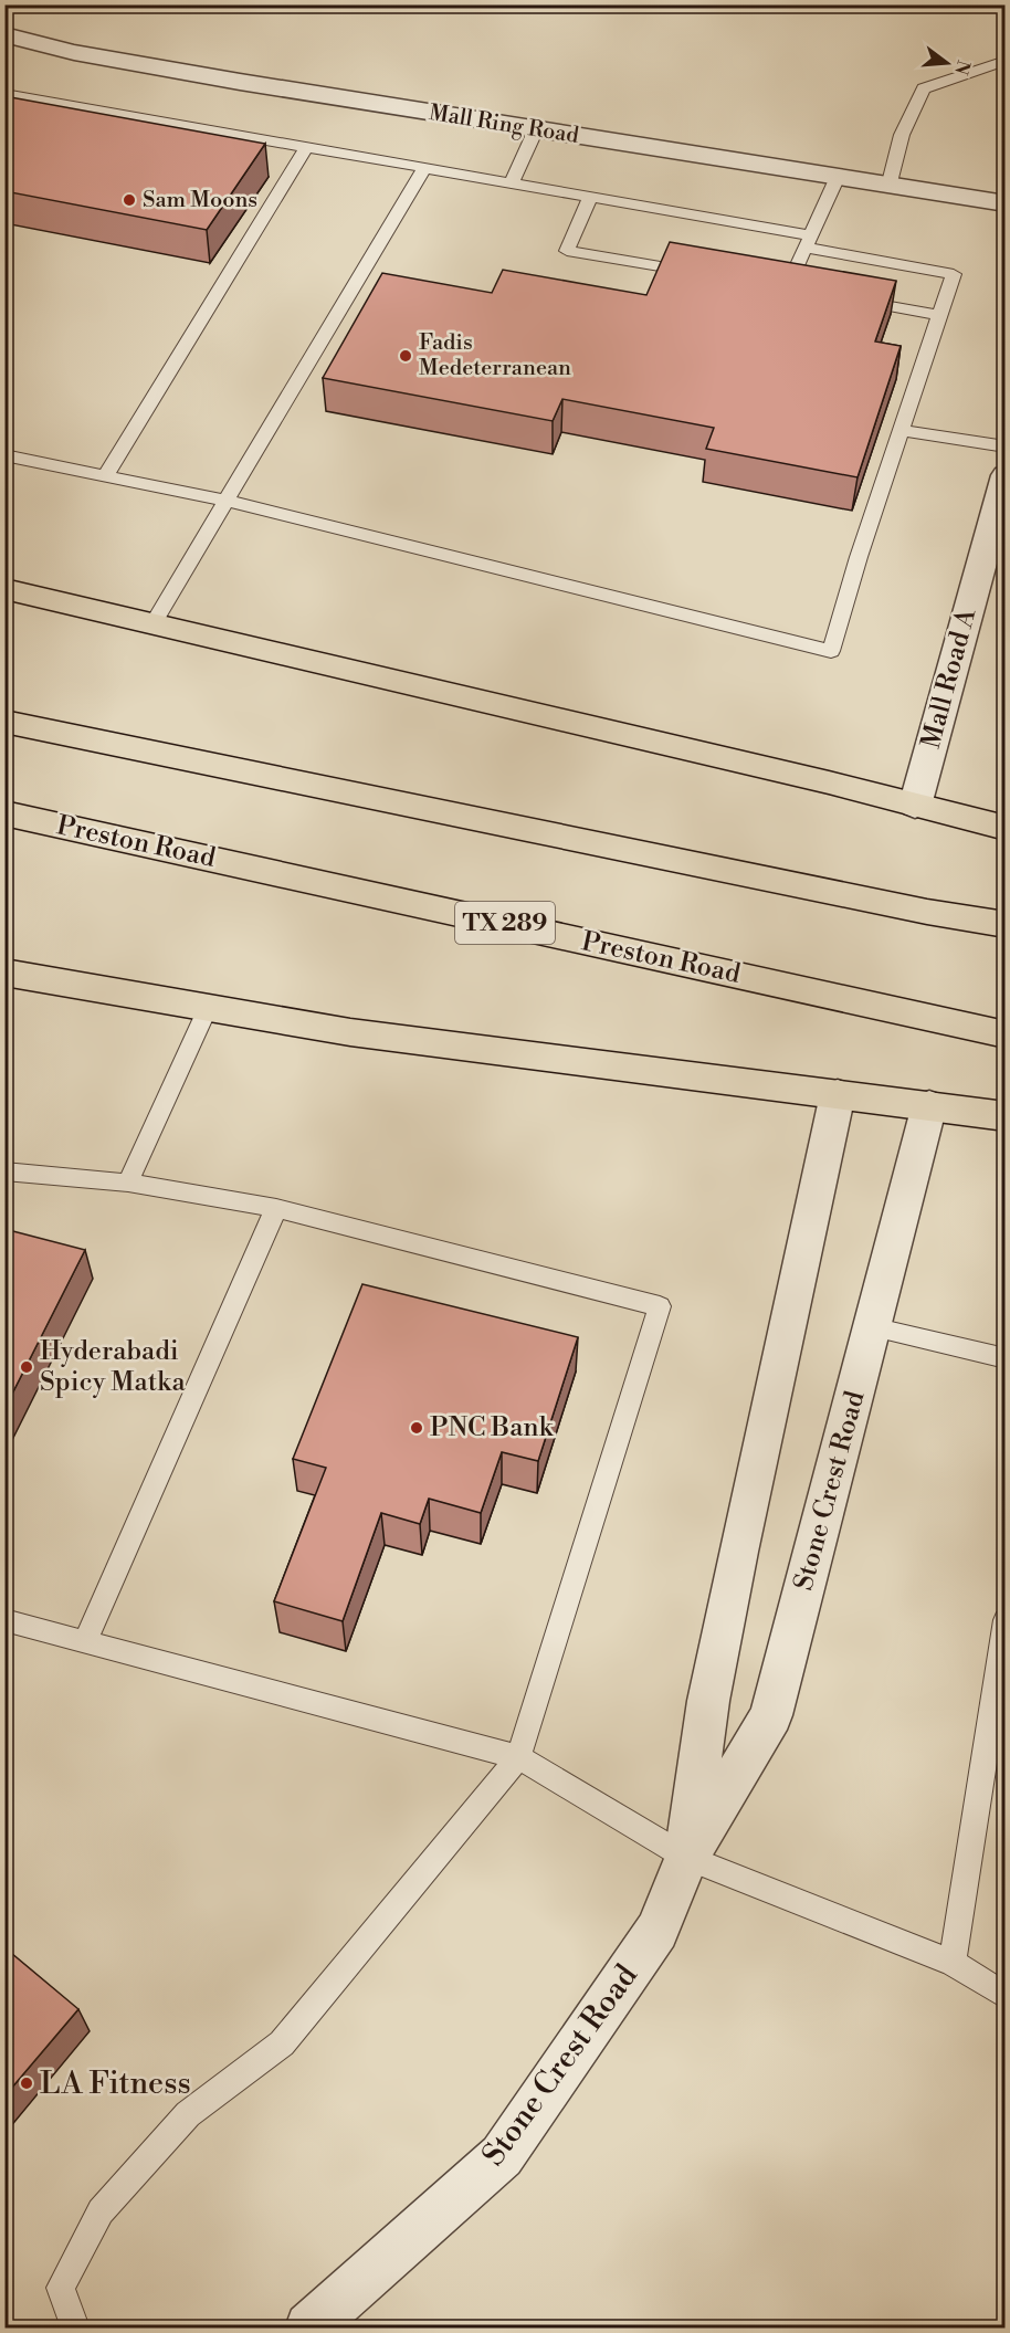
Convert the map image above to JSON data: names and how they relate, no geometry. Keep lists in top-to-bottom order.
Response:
{
  "streets": {
    "main road": ["Preston Road", "TX 289"],
    "street": ["Mall Ring Road", "Mall Road A", "Stone Crest Road"]
  },
  "places": [
    "Sam Moons",
    "Fadis Medeterranean",
    "Hyderabadi Spicy Matka",
    "PNC Bank",
    "LA Fitness"
  ],
  "north": "right"
}
